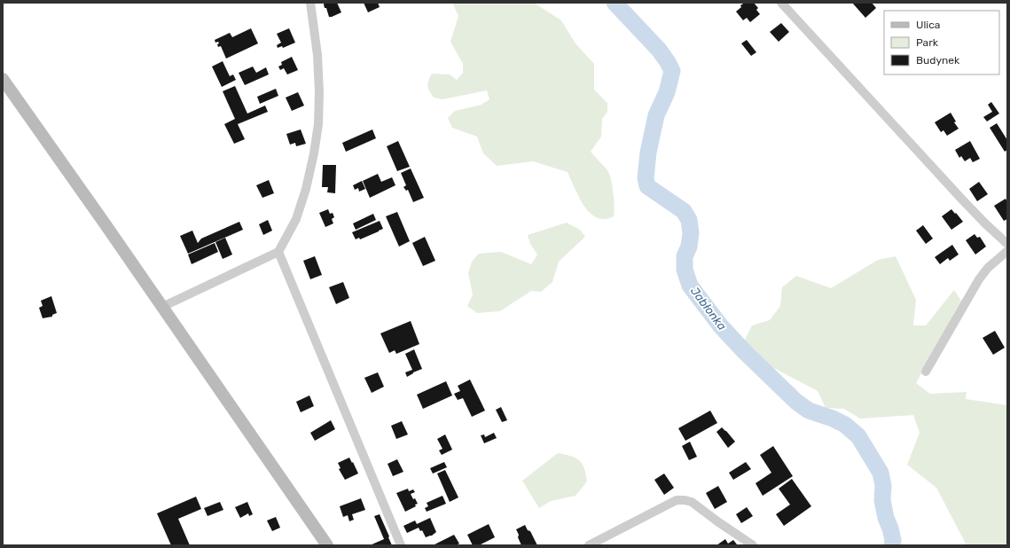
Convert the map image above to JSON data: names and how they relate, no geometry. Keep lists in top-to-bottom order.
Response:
{
  "water": ["Jabłonka"],
  "legend": ["Ulica", "Park", "Budynek"]
}
